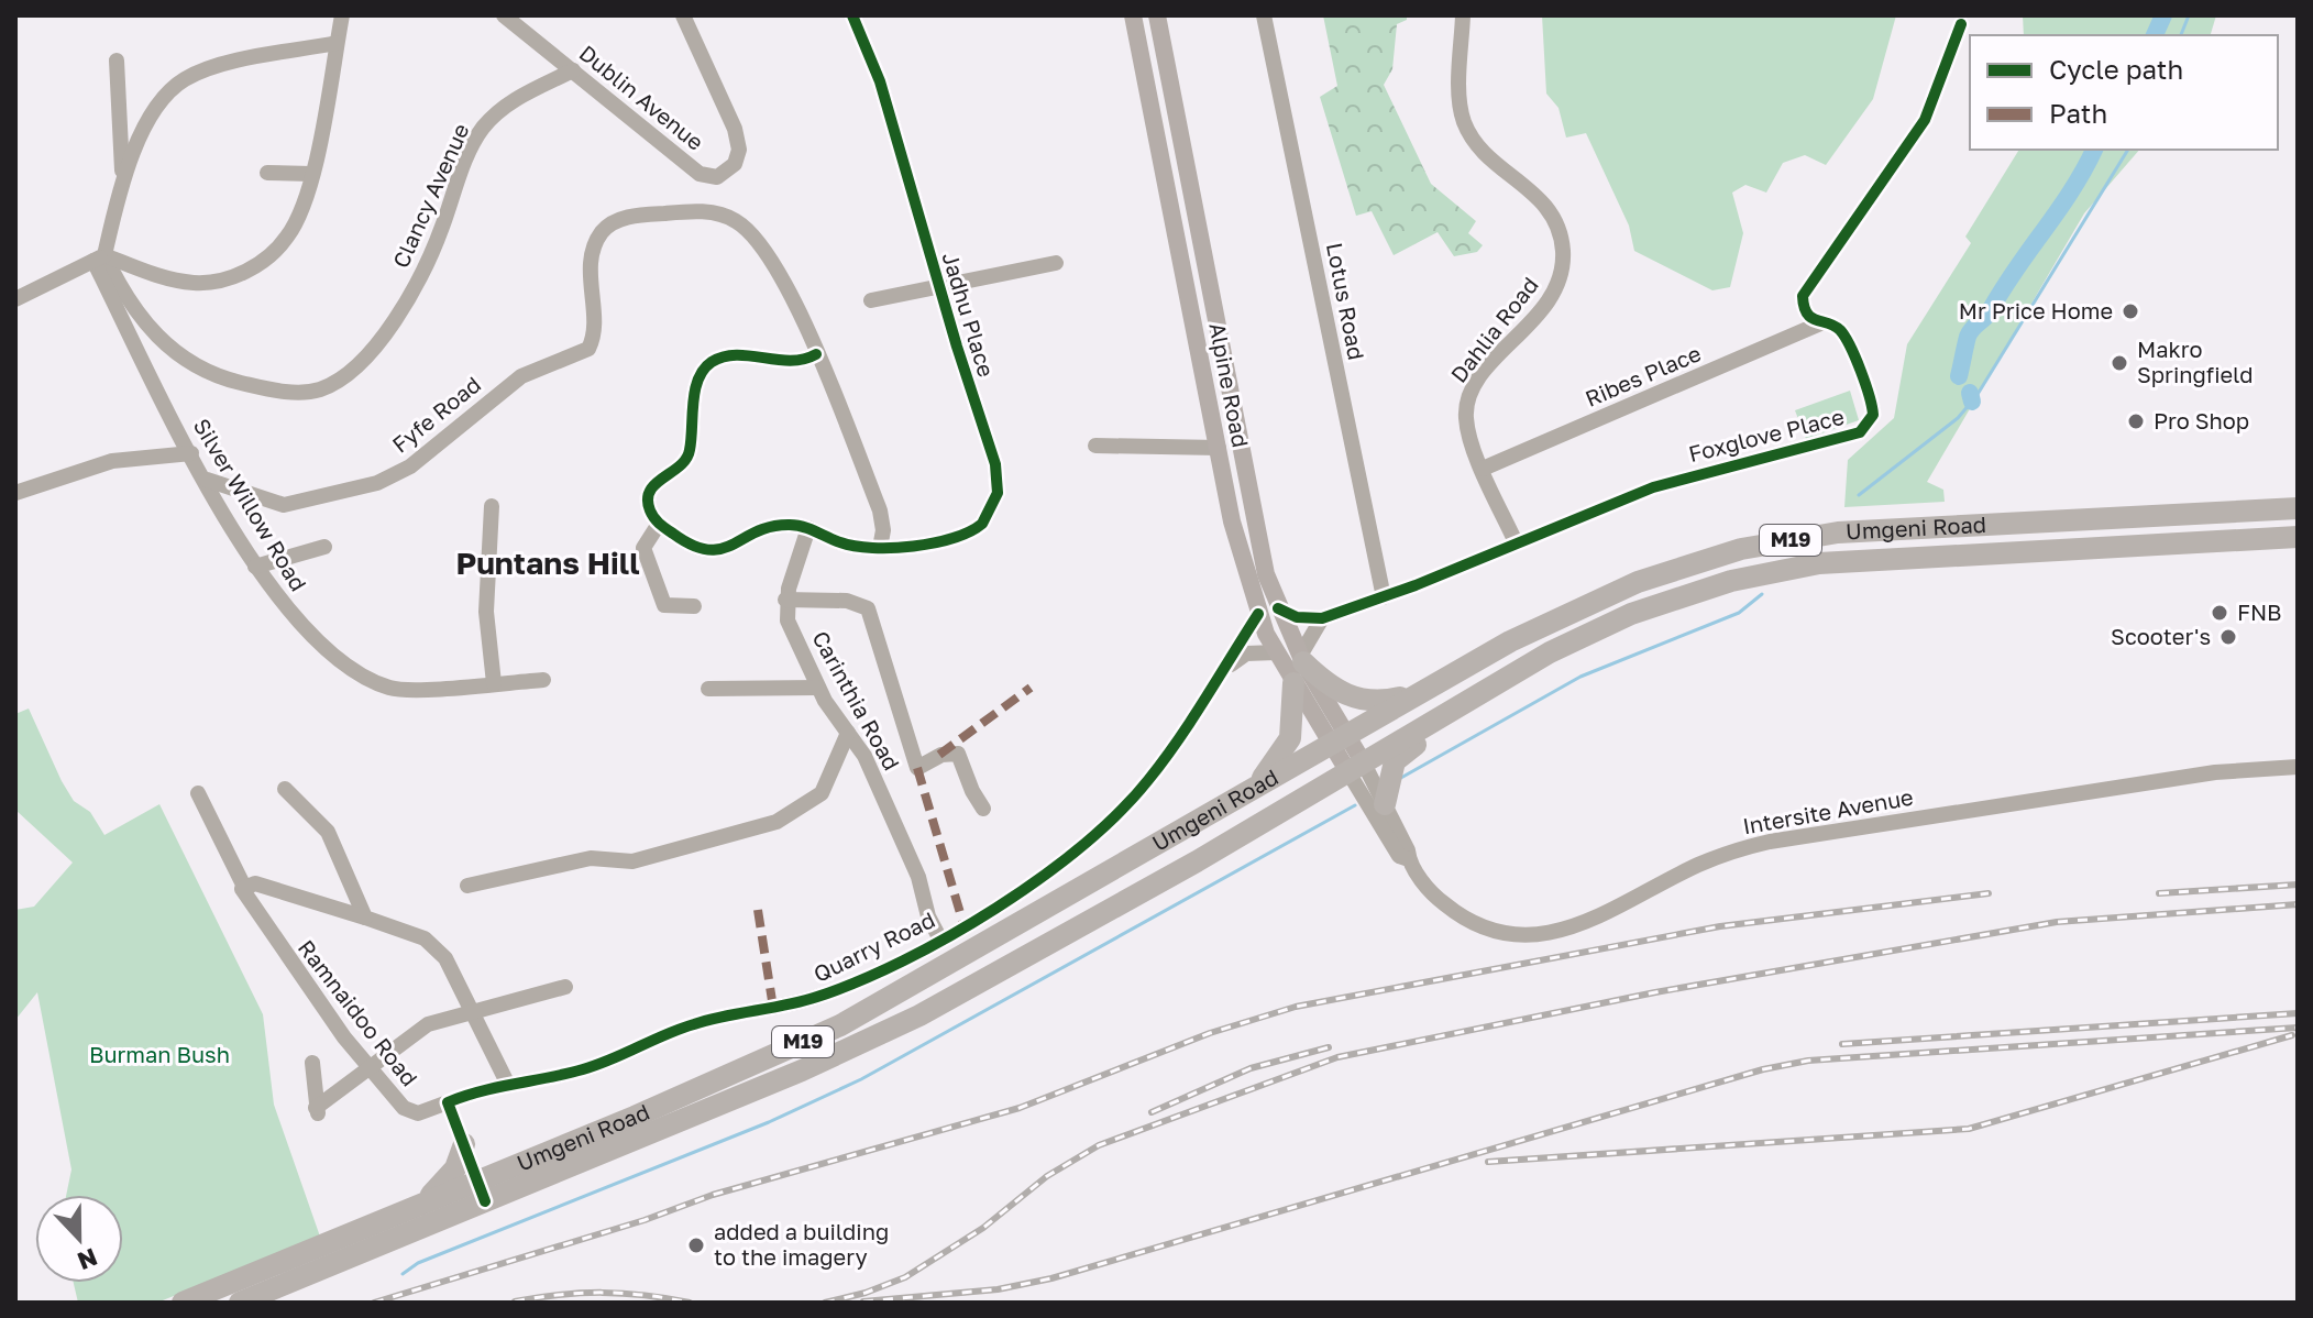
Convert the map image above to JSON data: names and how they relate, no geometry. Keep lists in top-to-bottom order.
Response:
{
  "streets": {
    "highway": ["Umgeni Road", "M19"],
    "main road": ["Alpine Road"],
    "street": [
      "Dublin Avenue",
      "Clancy Avenue",
      "Lotus Road",
      "Jadhu Place",
      "Dahlia Road",
      "Ribes Place",
      "Fyfe Road",
      "Foxglove Place",
      "Silver Willow Road",
      "Carinthia Road",
      "Intersite Avenue",
      "Quarry Road",
      "Ramnaidoo Road"
    ]
  },
  "crossings": [
    ["Dublin Avenue", "Clancy Avenue"],
    ["Clancy Avenue", "Silver Willow Road"],
    ["Lotus Road", "Foxglove Place"],
    ["Dahlia Road", "Ribes Place"],
    ["Dahlia Road", "Foxglove Place"],
    ["Ribes Place", "Foxglove Place"],
    ["Alpine Road", "Umgeni Road"],
    ["Alpine Road", "Quarry Road"],
    ["Fyfe Road", "Silver Willow Road"],
    ["Umgeni Road", "Intersite Avenue"],
    ["Carinthia Road", "Quarry Road"],
    ["Quarry Road", "Ramnaidoo Road"]
  ],
  "districts": ["Puntans Hill"],
  "parks": ["Burman Bush"],
  "places": [
    "Mr Price Home",
    "Makro Springfield",
    "Pro Shop",
    "FNB",
    "Scooter's",
    "added a building to the imagery"
  ],
  "legend": ["Cycle path", "Path"],
  "north": "bottom"
}
